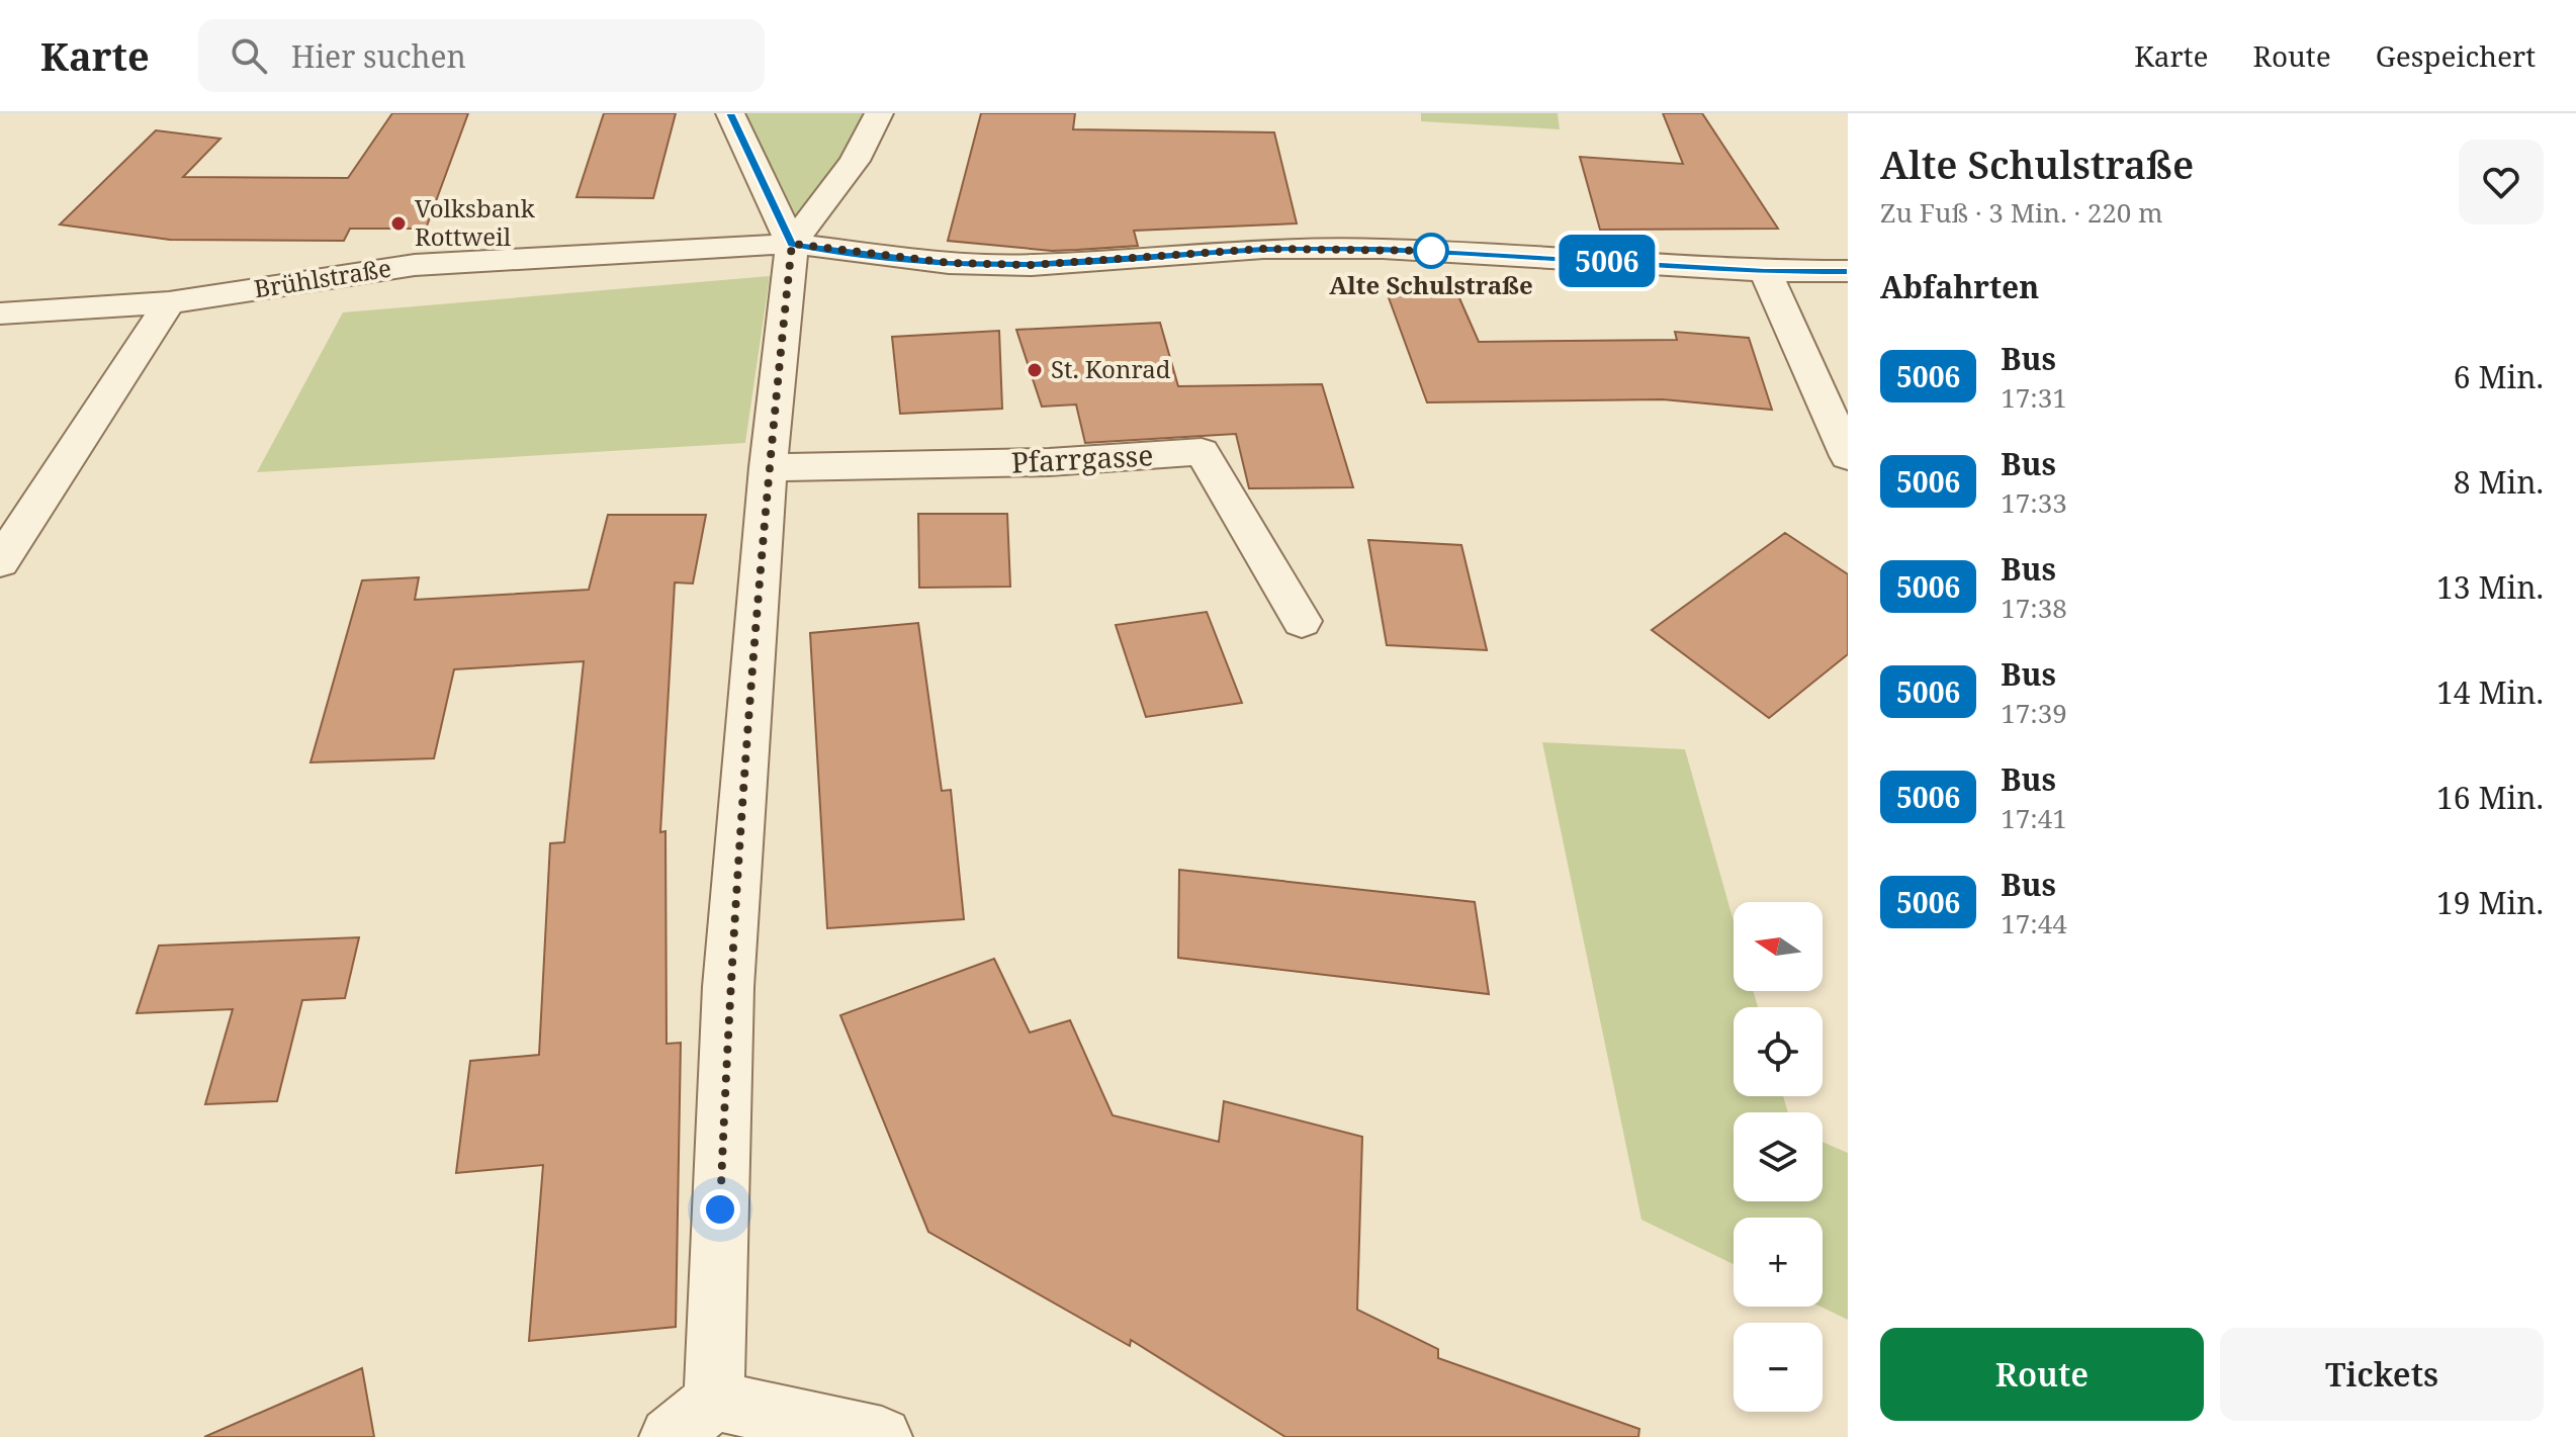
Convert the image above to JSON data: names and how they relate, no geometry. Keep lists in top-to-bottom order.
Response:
{
  "streets": {
    "street": ["Brühlstraße", "Pfarrgasse"]
  },
  "places": ["Volksbank Rottweil", "Alte Schulstraße", "St. Konrad"],
  "lines": ["bus line 5006"],
  "north": "left",
  "page": {
    "header": "Karte",
    "search": "Hier suchen",
    "nav": ["Karte", "Route", "Gespeichert"],
    "on_map": "5006",
    "heading": [
      ["Alte Schulstraße", "Zu Fuß · 3 Min. · 220 m"],
      "Abfahrten"
    ],
    "list": [
      {
        "mark": "5006",
        "name": "Bus",
        "note": "17:31",
        "value": "6 Min."
      },
      {
        "mark": "5006",
        "name": "Bus",
        "note": "17:33",
        "value": "8 Min."
      },
      {
        "mark": "5006",
        "name": "Bus",
        "note": "17:38",
        "value": "13 Min."
      },
      {
        "mark": "5006",
        "name": "Bus",
        "note": "17:39",
        "value": "14 Min."
      },
      {
        "mark": "5006",
        "name": "Bus",
        "note": "17:41",
        "value": "16 Min."
      },
      {
        "mark": "5006",
        "name": "Bus",
        "note": "17:44",
        "value": "19 Min."
      }
    ],
    "map_buttons": ["+", "−"],
    "buttons": ["Route", "Tickets"]
  }
}
